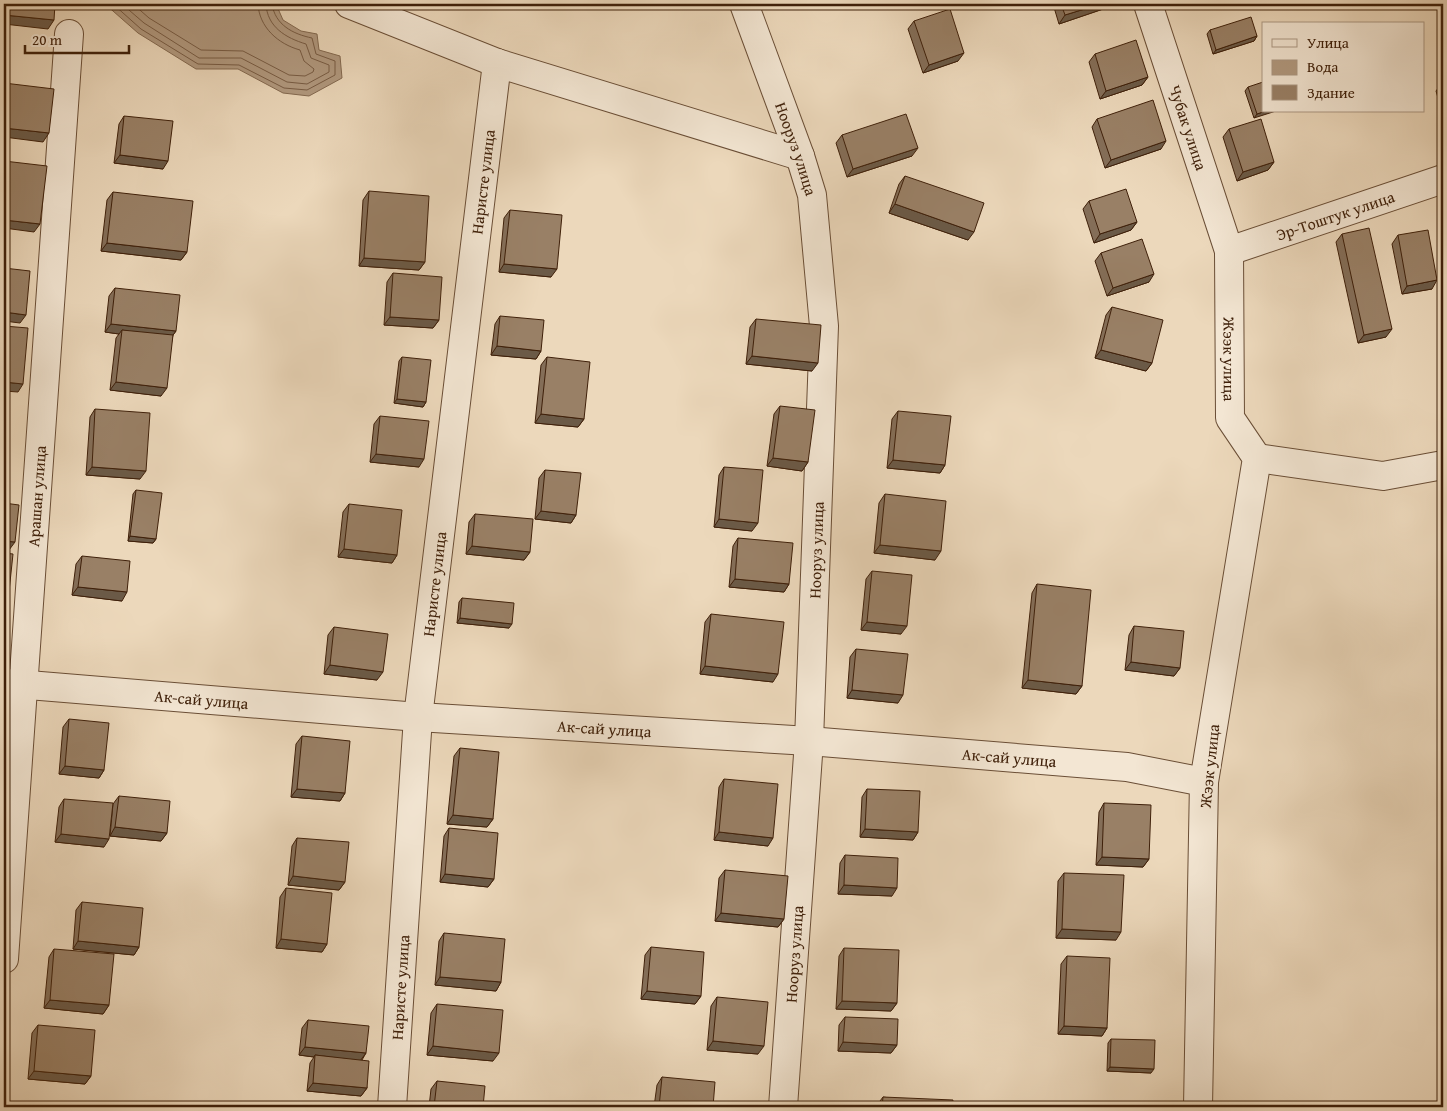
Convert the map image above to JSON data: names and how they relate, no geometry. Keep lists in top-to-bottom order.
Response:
{
  "streets": {
    "street": [
      "Чубак улица",
      "Нооруз улица",
      "Наристе улица",
      "Эр-Тоштук улица",
      "Жээк улица",
      "Арашан улица",
      "Ак-сай улица"
    ]
  },
  "crossings": [
    ["Чубак улица", "Эр-Тоштук улица"],
    ["Чубак улица", "Жээк улица"],
    ["Нооруз улица", "Ак-сай улица"],
    ["Наристе улица", "Ак-сай улица"],
    ["Эр-Тоштук улица", "Жээк улица"],
    ["Жээк улица", "Ак-сай улица"],
    ["Арашан улица", "Ак-сай улица"]
  ],
  "legend": ["Улица", "Вода", "Здание"],
  "scale_bar": "20 m"
}
